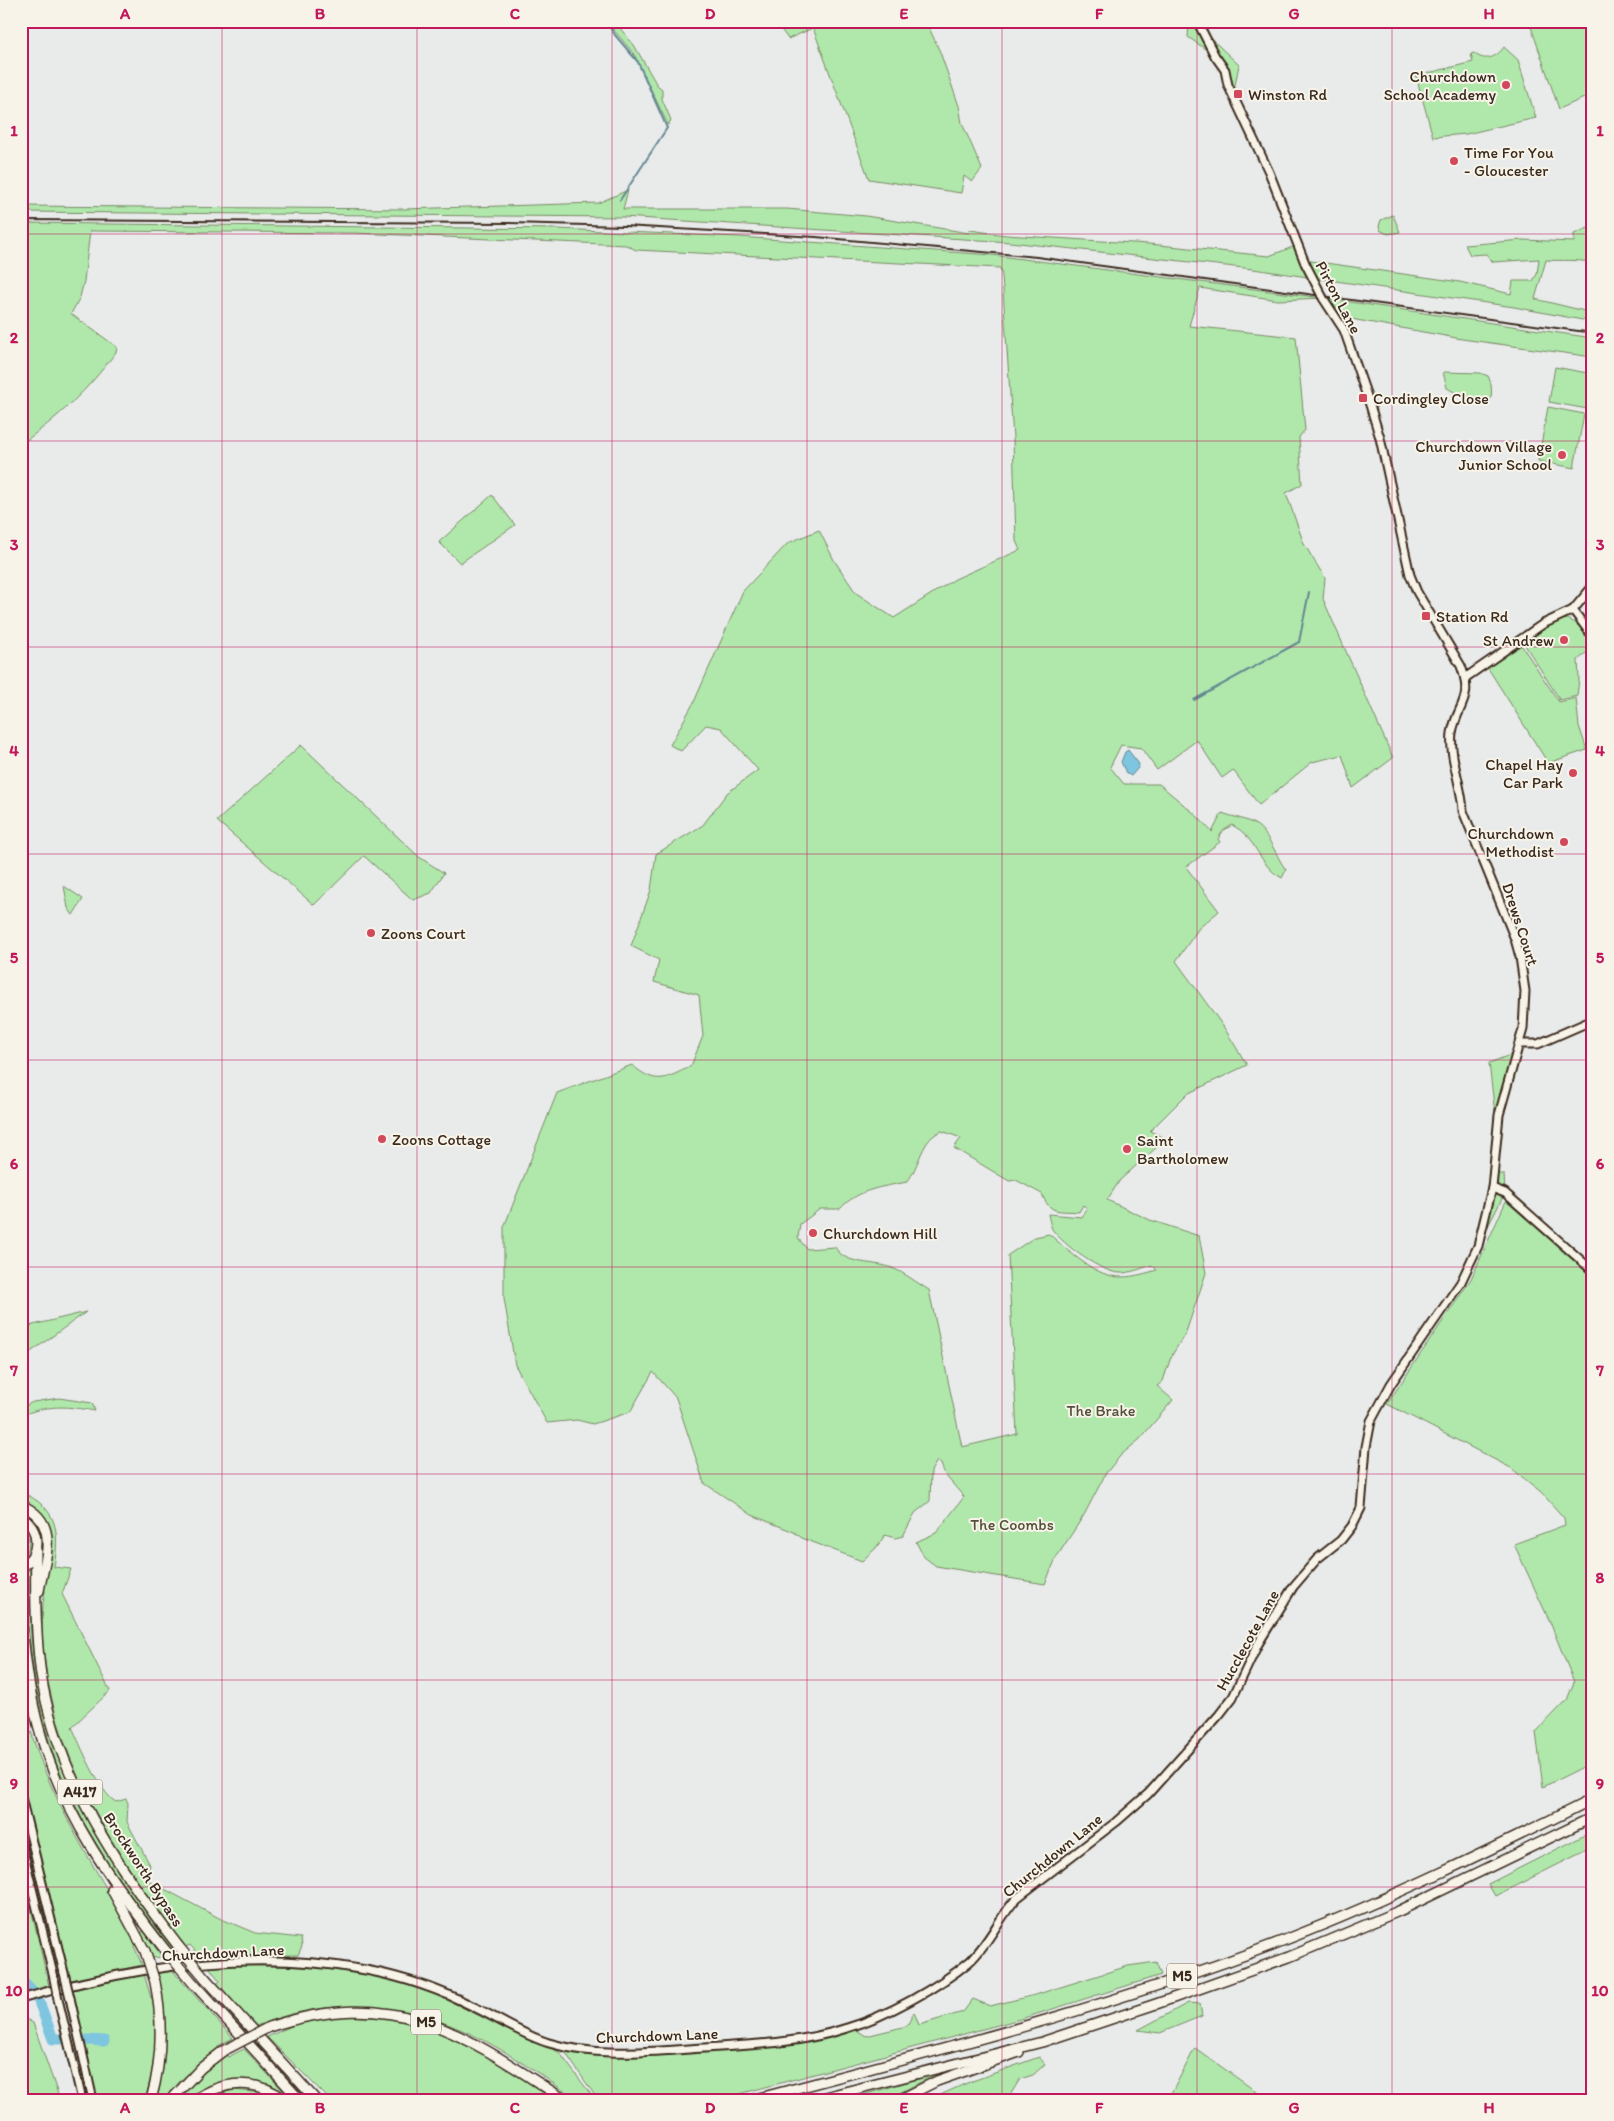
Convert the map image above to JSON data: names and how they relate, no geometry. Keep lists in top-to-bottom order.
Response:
{
  "streets": {
    "highway": ["A417", "Brockworth Bypass", "M5"],
    "street": [
      "Pirton Lane",
      "Drews Court",
      "Hucclecote Lane",
      "Churchdown Lane"
    ]
  },
  "crossings": [
    ["Pirton Lane", "Drews Court"],
    ["Drews Court", "Hucclecote Lane"],
    ["Hucclecote Lane", "Churchdown Lane"],
    ["A417", "Brockworth Bypass"]
  ],
  "parks": ["The Brake", "The Coombs"],
  "places": {
    "other": [
      "Churchdown School Academy",
      "Time For You - Gloucester",
      "Churchdown Village Junior School",
      "St Andrew",
      "Chapel Hay Car Park",
      "Churchdown Methodist",
      "Zoons Court",
      "Zoons Cottage",
      "Saint Bartholomew",
      "Churchdown Hill"
    ],
    "transit": ["Winston Rd", "Cordingley Close", "Station Rd"]
  },
  "grid": {
    "columns": [
      "A",
      "B",
      "C",
      "D",
      "E",
      "F",
      "G",
      "H"
    ],
    "rows": [
      "1",
      "2",
      "3",
      "4",
      "5",
      "6",
      "7",
      "8",
      "9",
      "10"
    ]
  }
}
